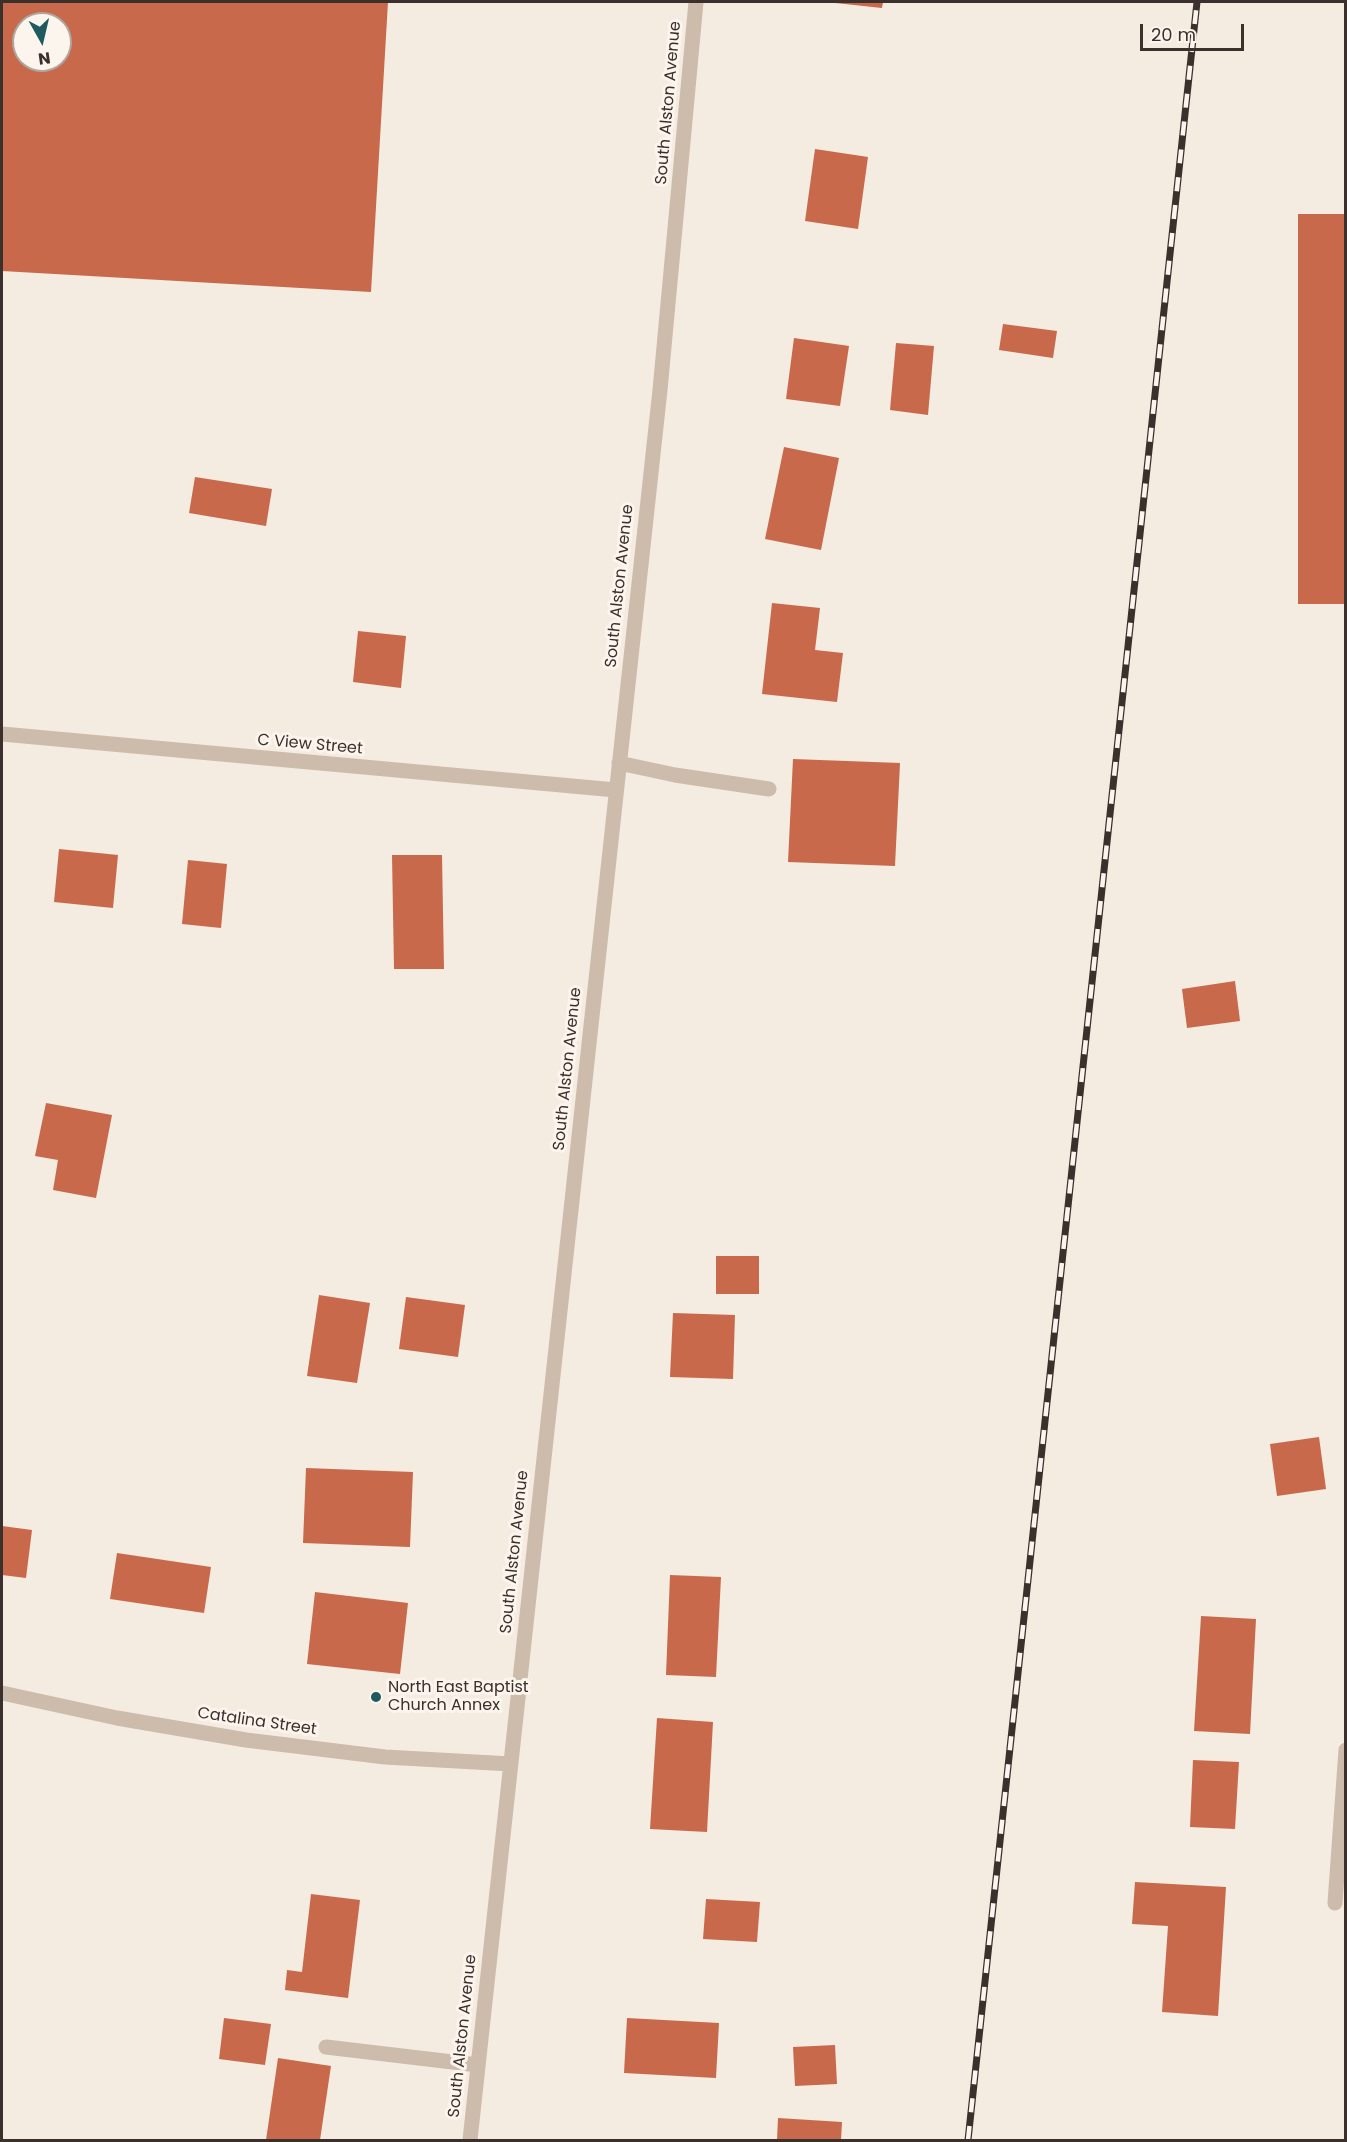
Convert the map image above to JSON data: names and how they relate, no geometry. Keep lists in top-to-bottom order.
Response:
{
  "streets": {
    "street": ["South Alston Avenue", "C View Street", "Catalina Street"]
  },
  "crossings": [
    ["South Alston Avenue", "C View Street"],
    ["South Alston Avenue", "Catalina Street"]
  ],
  "places": ["North East Baptist Church Annex"],
  "scale_bar": "20 m",
  "north": "bottom"
}
